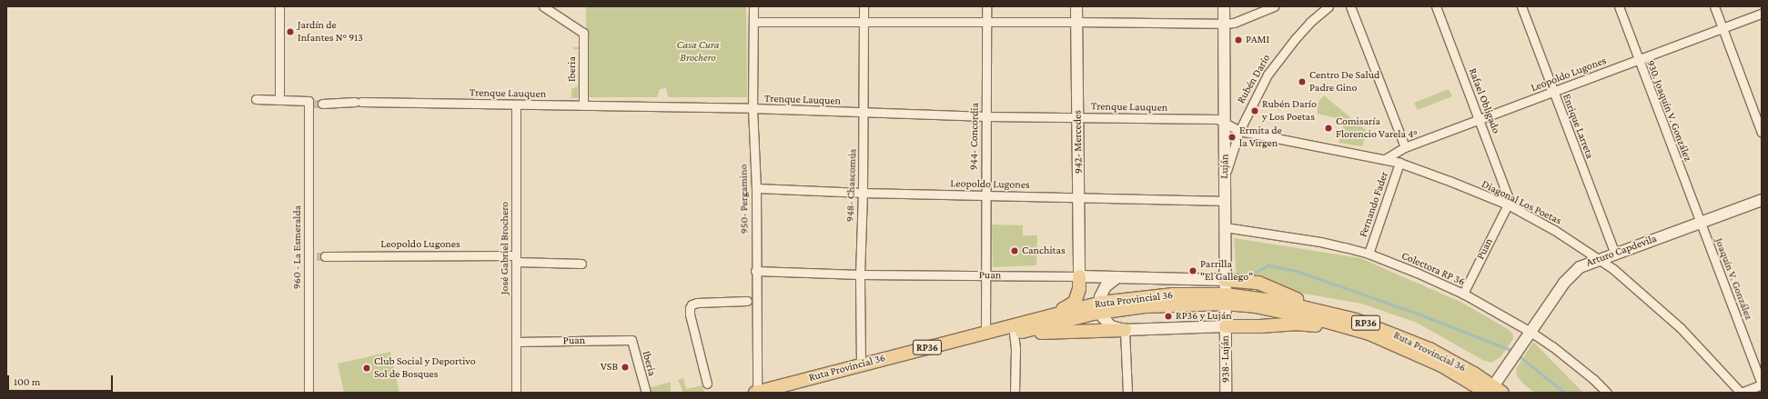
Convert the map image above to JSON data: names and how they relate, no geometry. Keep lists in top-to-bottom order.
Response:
{
  "streets": {
    "main road": [
      "942- Mercedes",
      "Luján",
      "Puan",
      "Arturo Capdevila",
      "Ruta Provincial 36",
      "RP36",
      "938- Luján"
    ],
    "street": [
      "Iberia",
      "Leopoldo Lugones",
      "Rubén Darío",
      "Trenque Lauquen",
      "Rafael Obligado",
      "930. Joaquín V. González",
      "Enrique Larreta",
      "944- Concordia",
      "948- Chascomús",
      "950- Pergamino",
      "Diagonal Los Poetas",
      "Fernando Fader",
      "960 - La Esmeralda",
      "José Gabriel Brochero",
      "Colectora RP 36",
      "Joaquín V. González"
    ]
  },
  "crossings": [
    ["Iberia", "Trenque Lauquen"],
    ["Iberia", "Puan"],
    ["Leopoldo Lugones", "Rafael Obligado"],
    ["Leopoldo Lugones", "930. Joaquín V. González"],
    ["Leopoldo Lugones", "Enrique Larreta"],
    ["Leopoldo Lugones", "944- Concordia"],
    ["Leopoldo Lugones", "942- Mercedes"],
    ["Leopoldo Lugones", "Luján"],
    ["Leopoldo Lugones", "948- Chascomús"],
    ["Leopoldo Lugones", "950- Pergamino"],
    ["Leopoldo Lugones", "Diagonal Los Poetas"],
    ["Leopoldo Lugones", "960 - La Esmeralda"],
    ["Leopoldo Lugones", "José Gabriel Brochero"],
    ["Rubén Darío", "Trenque Lauquen"],
    ["Rubén Darío", "Luján"],
    ["Rubén Darío", "Diagonal Los Poetas"],
    ["Trenque Lauquen", "944- Concordia"],
    ["Trenque Lauquen", "942- Mercedes"],
    ["Trenque Lauquen", "Luján"],
    ["Trenque Lauquen", "948- Chascomús"],
    ["Trenque Lauquen", "950- Pergamino"],
    ["Trenque Lauquen", "Diagonal Los Poetas"],
    ["Trenque Lauquen", "960 - La Esmeralda"],
    ["Trenque Lauquen", "José Gabriel Brochero"],
    ["Rafael Obligado", "Diagonal Los Poetas"],
    ["Rafael Obligado", "Puan"],
    ["930. Joaquín V. González", "Arturo Capdevila"],
    ["930. Joaquín V. González", "Joaquín V. González"],
    ["Enrique Larreta", "Arturo Capdevila"],
    ["944- Concordia", "Puan"],
    ["944- Concordia", "Ruta Provincial 36"],
    ["942- Mercedes", "Puan"],
    ["Luján", "Puan"],
    ["Luján", "Colectora RP 36"],
    ["Luján", "Ruta Provincial 36"],
    ["Luján", "938- Luján"],
    ["948- Chascomús", "Puan"],
    ["948- Chascomús", "Ruta Provincial 36"],
    ["950- Pergamino", "Puan"],
    ["950- Pergamino", "Ruta Provincial 36"],
    ["Diagonal Los Poetas", "Fernando Fader"],
    ["Diagonal Los Poetas", "Puan"],
    ["Diagonal Los Poetas", "Arturo Capdevila"],
    ["Fernando Fader", "Colectora RP 36"],
    ["José Gabriel Brochero", "Puan"],
    ["Puan", "Colectora RP 36"],
    ["Arturo Capdevila", "Colectora RP 36"],
    ["Arturo Capdevila", "Joaquín V. González"],
    ["Arturo Capdevila", "Ruta Provincial 36"]
  ],
  "parks": ["Casa Cura Brochero"],
  "places": [
    "Jardín de Infantes N° 913",
    "PAMI",
    "Centro De Salud Padre Gino",
    "Rubén Darío y Los Poetas",
    "Comisaría Florencio Varela 4°",
    "Ermita de la Virgen",
    "Canchitas",
    "Parrilla \"El Gallego\"",
    "RP36 y Luján",
    "VSB",
    "Club Social y Deportivo Sol de Bosques"
  ],
  "scale_bar": "100 m"
}
